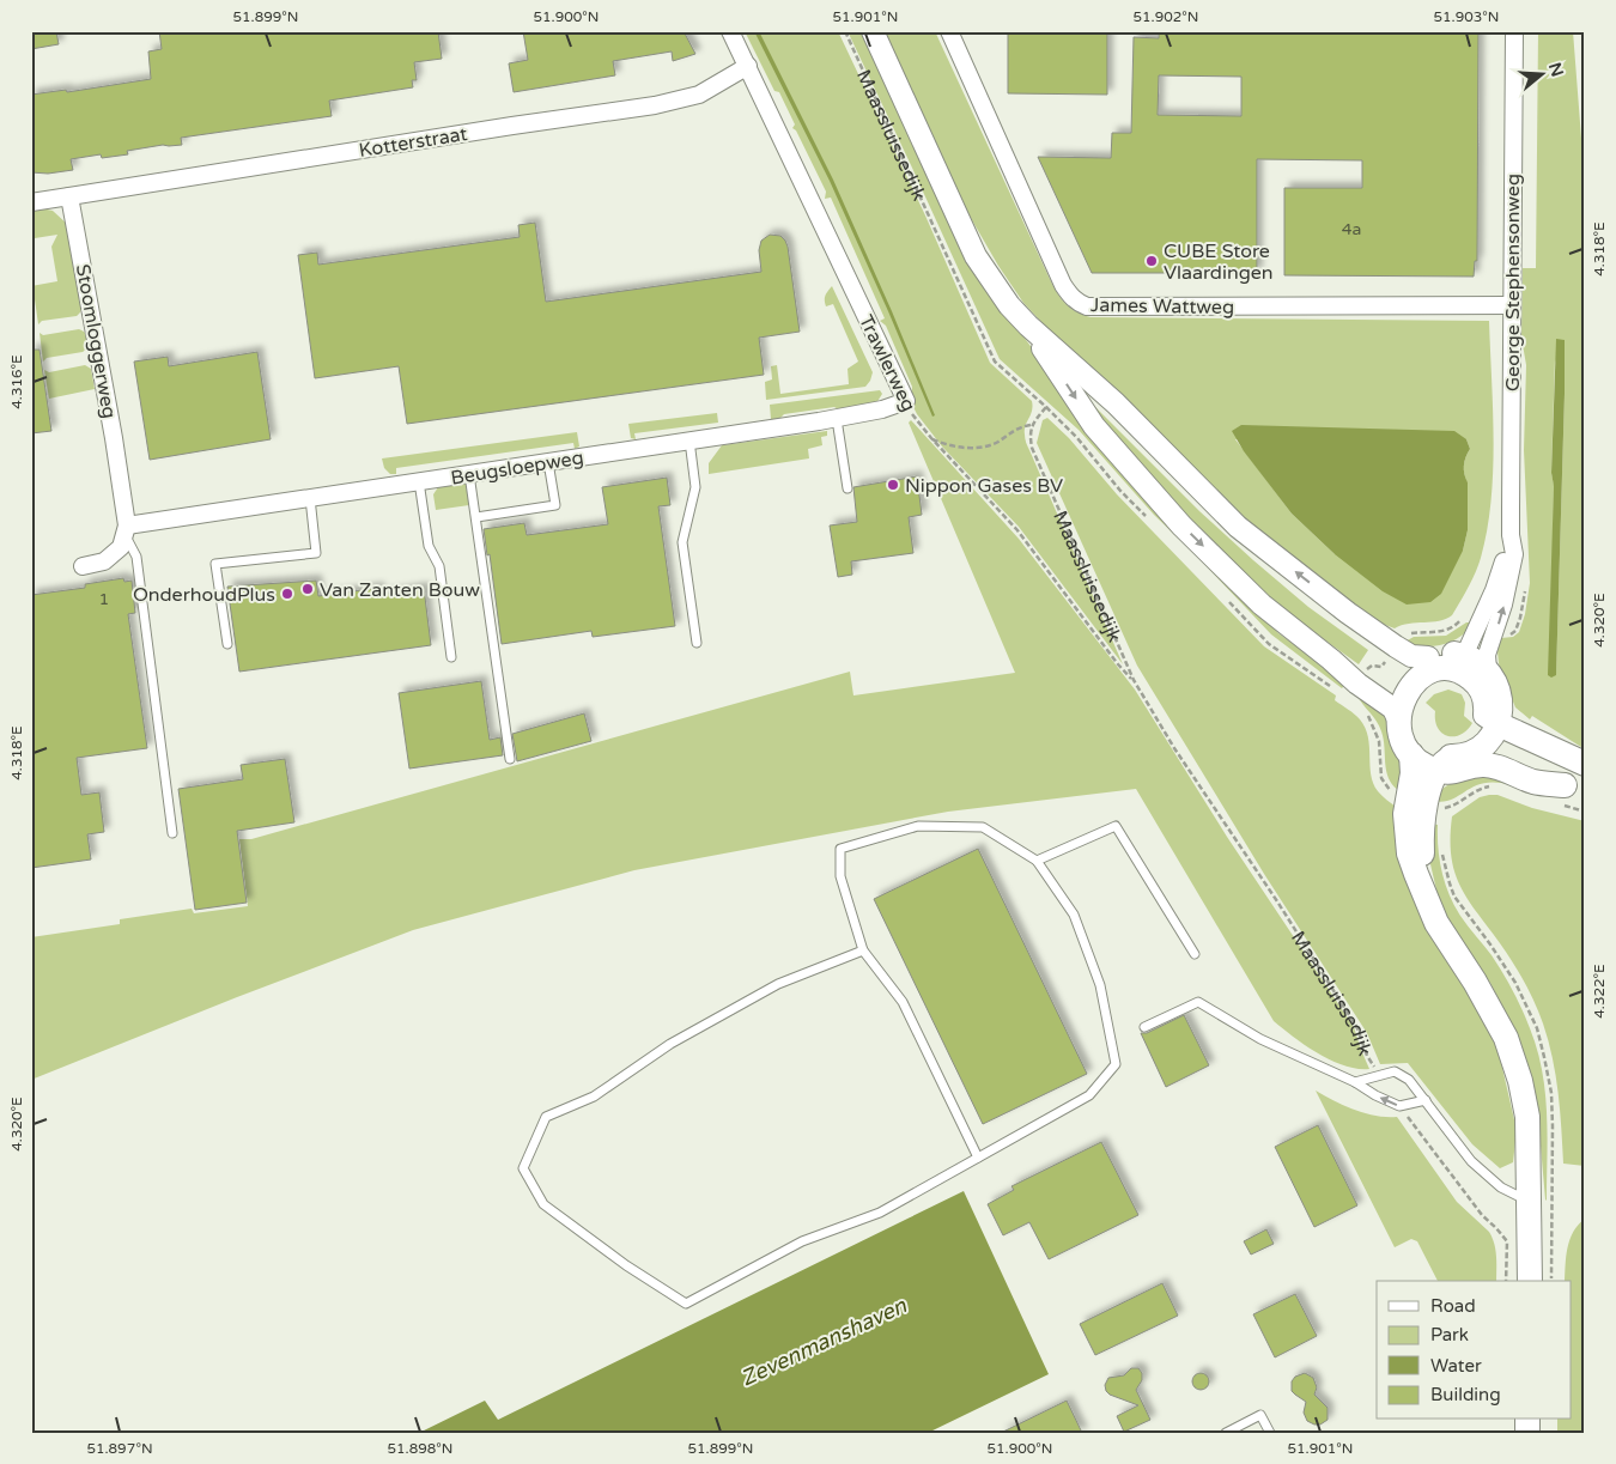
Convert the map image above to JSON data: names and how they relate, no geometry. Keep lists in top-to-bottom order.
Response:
{
  "streets": {
    "street": [
      "Maassluissedijk",
      "Kotterstraat",
      "George Stephensonweg",
      "James Wattweg",
      "Stoomloggerweg",
      "Trawlerweg",
      "Beugsloepweg"
    ]
  },
  "crossings": [
    ["Maassluissedijk", "Trawlerweg"],
    ["Kotterstraat", "Stoomloggerweg"],
    ["Kotterstraat", "Trawlerweg"],
    ["George Stephensonweg", "James Wattweg"],
    ["Stoomloggerweg", "Beugsloepweg"],
    ["Trawlerweg", "Beugsloepweg"]
  ],
  "water": ["Zevenmanshaven"],
  "places": [
    "CUBE Store Vlaardingen",
    "Nippon Gases BV",
    "Van Zanten Bouw",
    "OnderhoudPlus"
  ],
  "house_numbers": ["4a", "1"],
  "legend": [
    "Road",
    "Park",
    "Water",
    "Building"
  ],
  "north": "right",
  "coordinates": [
    "51.899°N",
    "51.900°N",
    "51.901°N",
    "51.902°N",
    "51.903°N",
    "4.318°E",
    "4.316°E",
    "4.320°E",
    "4.322°E",
    "51.897°N",
    "51.898°N"
  ]
}
